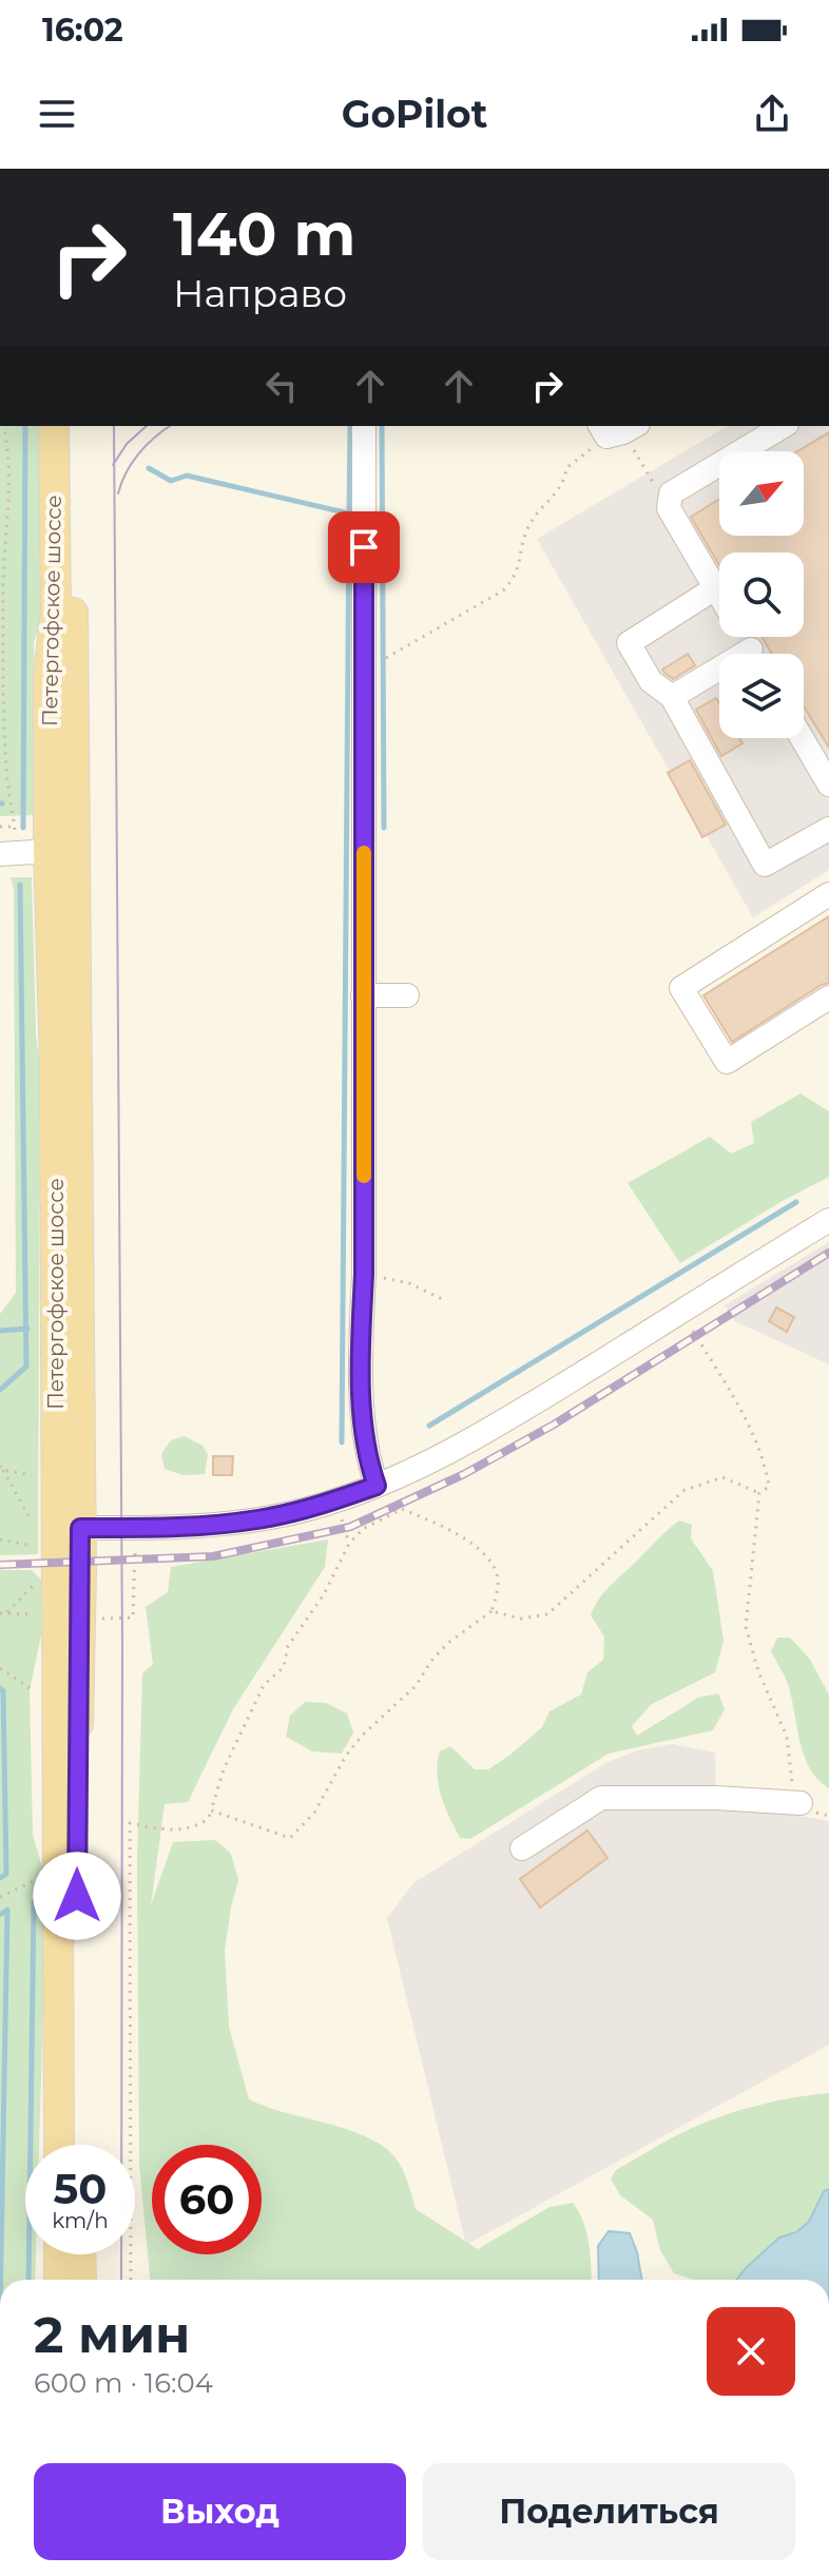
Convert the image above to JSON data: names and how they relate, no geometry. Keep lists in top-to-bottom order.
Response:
{
  "streets": {
    "main road": ["Петергофское шоссе"]
  },
  "north": "top right",
  "page": {
    "status": "16:02",
    "header": "GoPilot",
    "turn": ["140 m", "Направо"],
    "speed": "50 km/h",
    "limit": "60",
    "heading": ["2 мин", "600 m · 16:04"],
    "buttons": ["Выход", "Поделиться"]
  }
}
